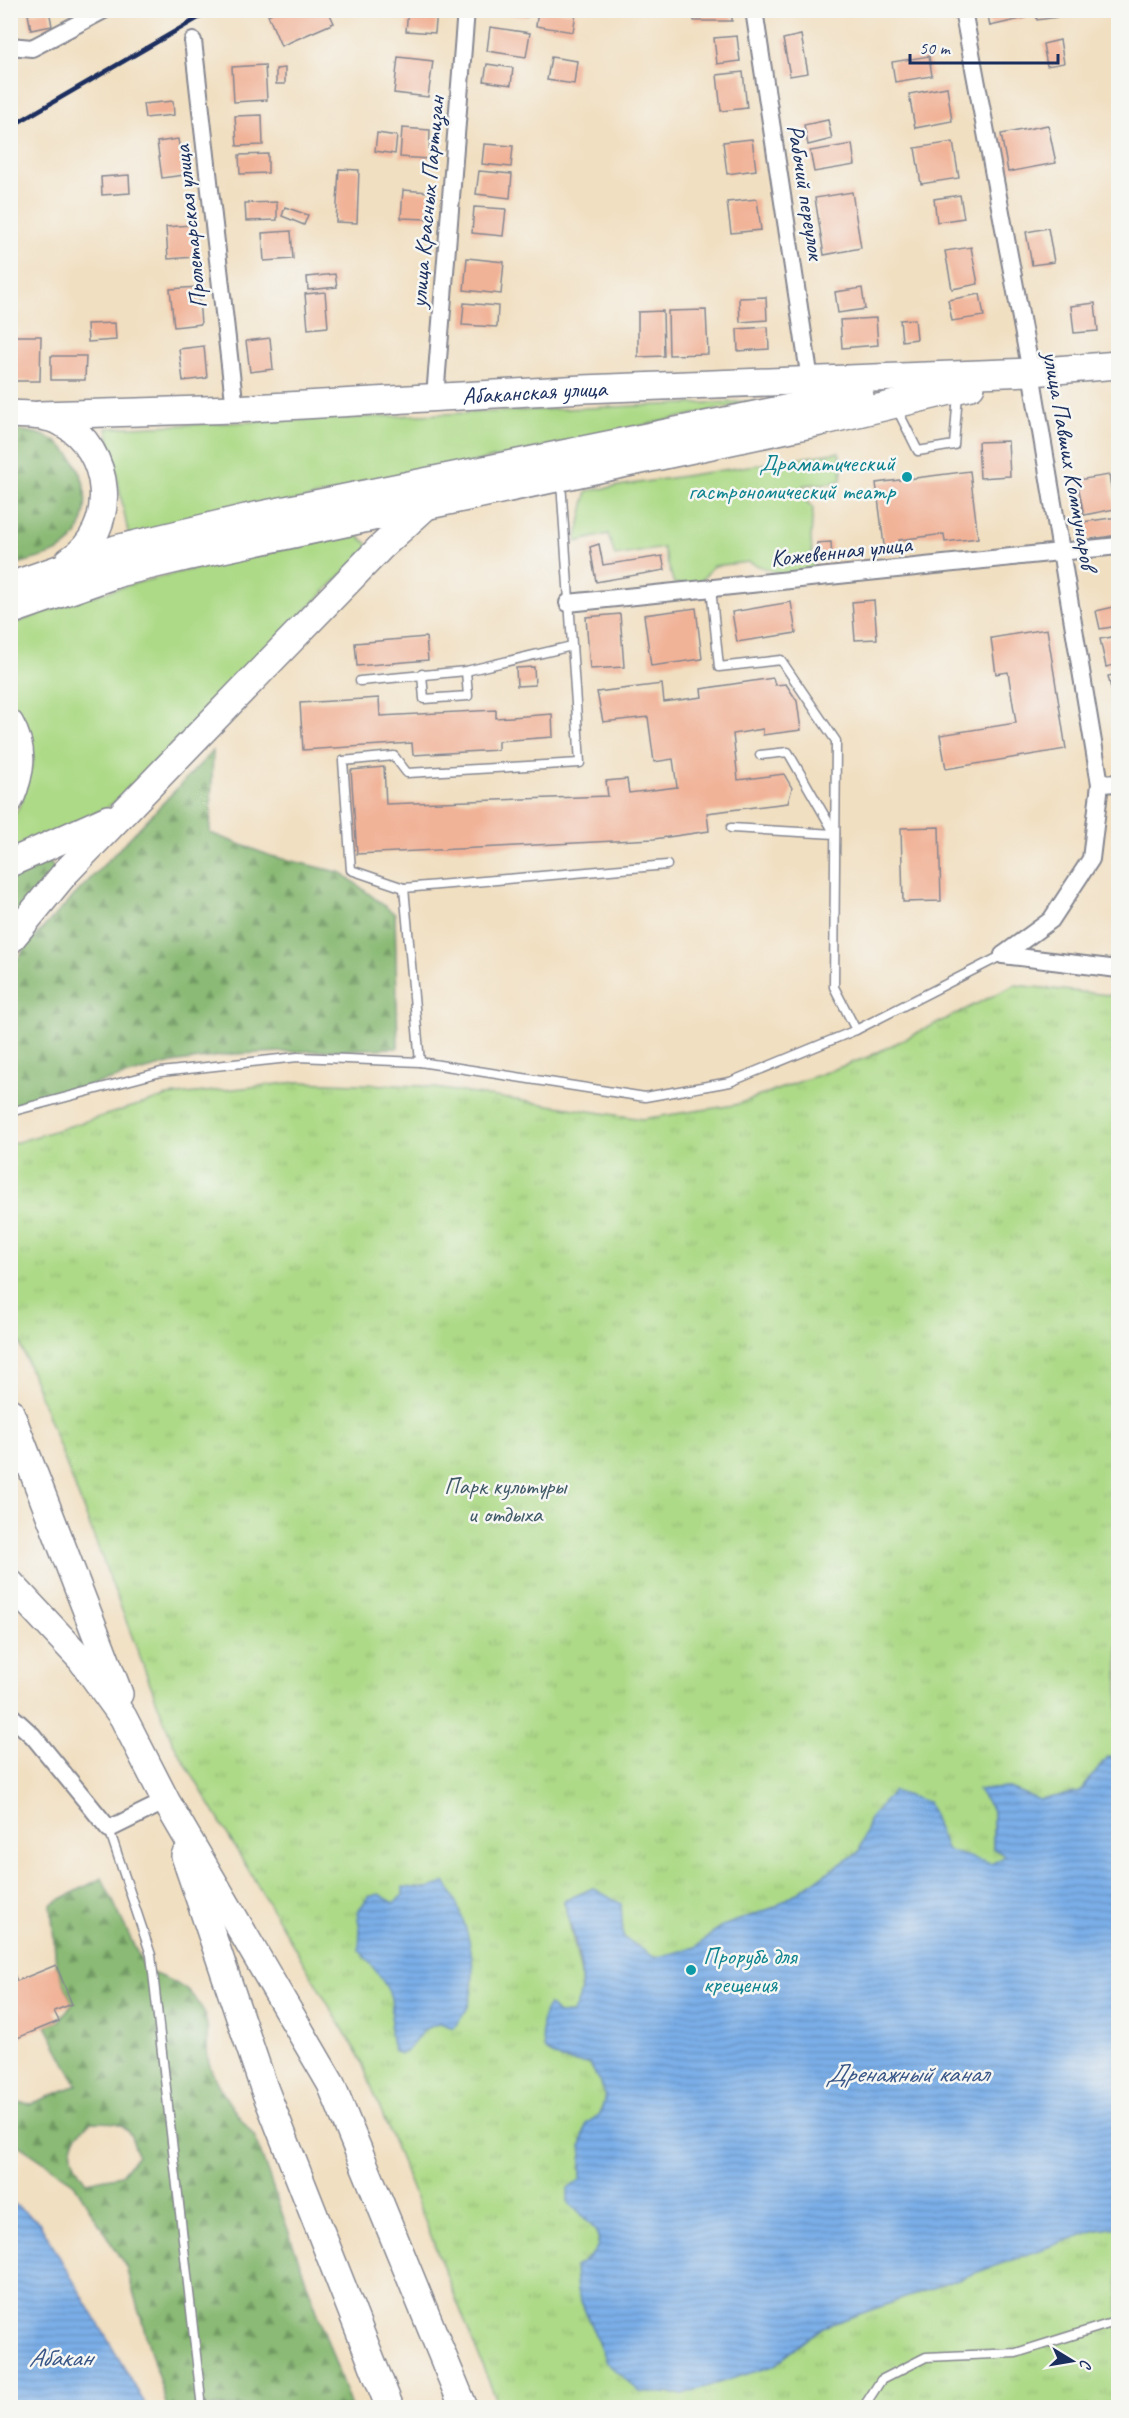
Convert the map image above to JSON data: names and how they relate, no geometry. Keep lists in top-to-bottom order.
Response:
{
  "streets": {
    "main road": ["Абаканская улица"],
    "street": [
      "Рабочий переулок",
      "улица Красных Партизан",
      "Пролетарская улица",
      "улица Павших Коммунаров",
      "Кожевенная улица"
    ]
  },
  "crossings": [
    ["Рабочий переулок", "Абаканская улица"],
    ["улица Красных Партизан", "Абаканская улица"],
    ["Пролетарская улица", "Абаканская улица"],
    ["Абаканская улица", "улица Павших Коммунаров"],
    ["улица Павших Коммунаров", "Кожевенная улица"]
  ],
  "water": ["Дренажный канал", "Абакан"],
  "parks": ["Парк культуры и отдыха"],
  "places": ["Драматический гастрономический театр", "Прорубь для крещения"],
  "scale_bar": "50 m",
  "north": "right"
}
